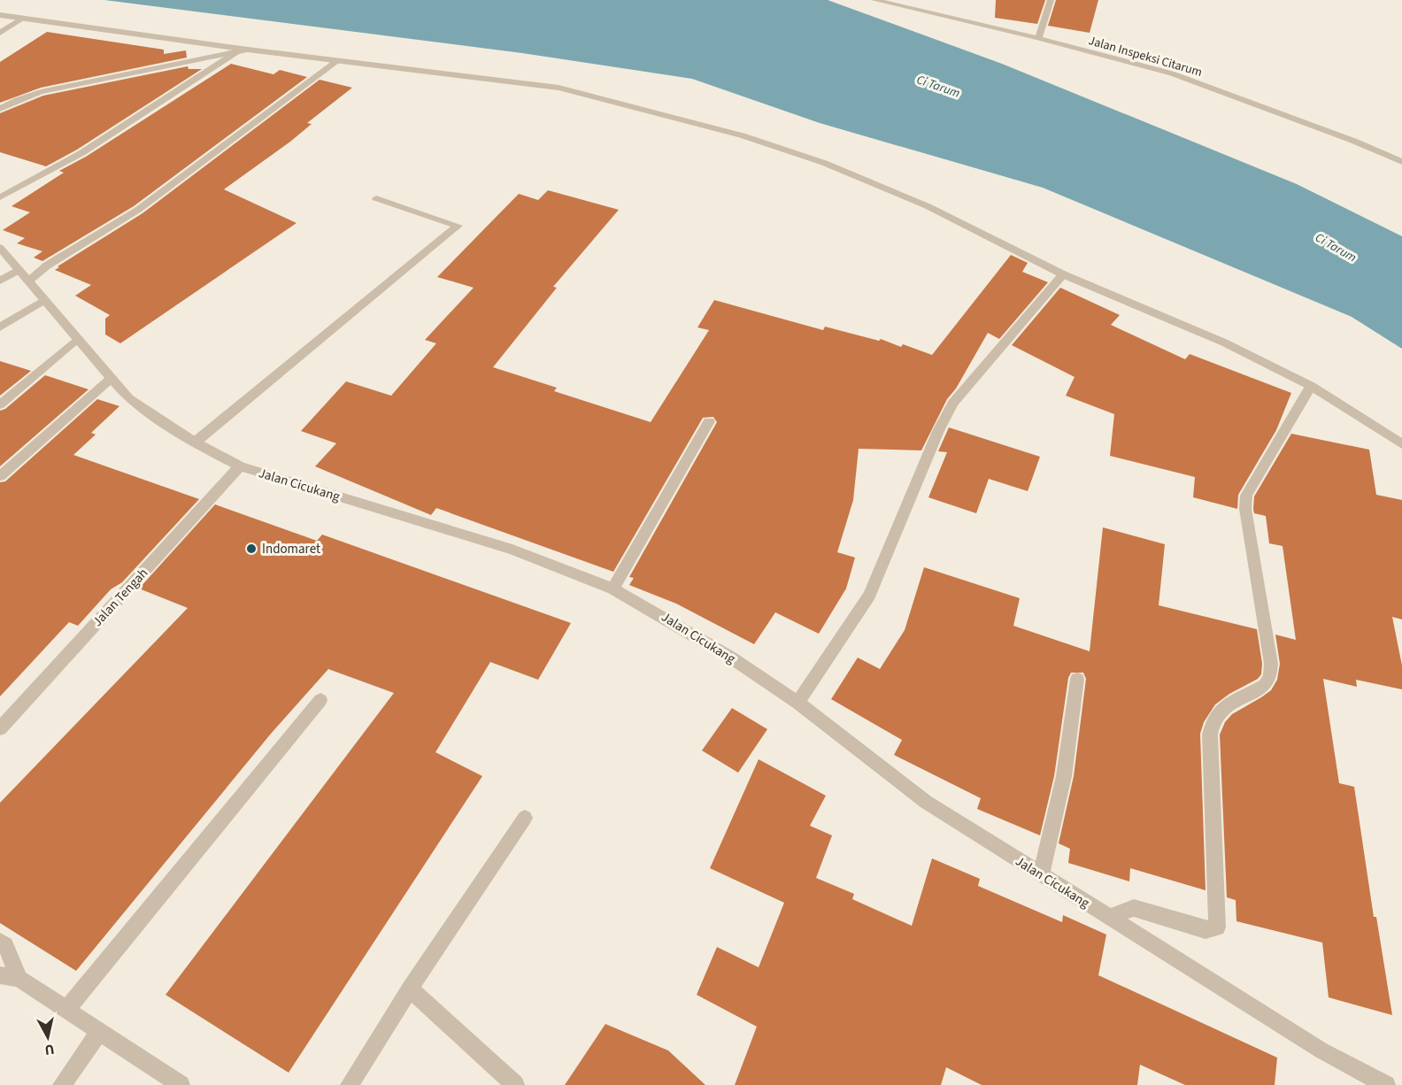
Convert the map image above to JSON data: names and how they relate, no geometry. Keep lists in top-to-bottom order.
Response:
{
  "streets": {
    "street": ["Jalan Inspeksi Citarum", "Jalan Cicukang", "Jalan Tengah"]
  },
  "crossings": [
    ["Jalan Cicukang", "Jalan Tengah"]
  ],
  "water": ["Ci Tarum"],
  "places": ["Indomaret"],
  "north": "bottom"
}
